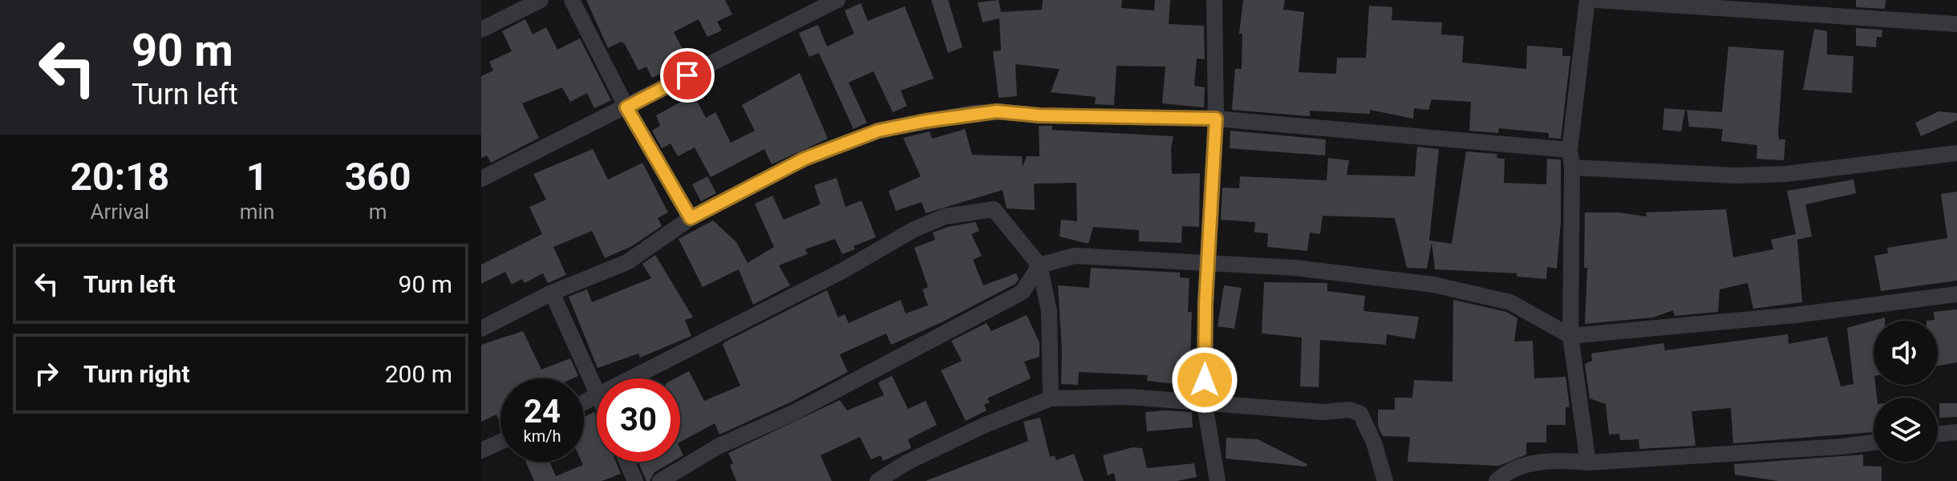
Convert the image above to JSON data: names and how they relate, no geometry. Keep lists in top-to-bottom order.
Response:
{
  "page": {
    "turn": ["90 m", "Turn left"],
    "eta": [
      "20:18",
      "Arrival",
      "1",
      "min",
      "360",
      "m"
    ],
    "list": [
      {
        "name": "Turn left",
        "value": "90 m"
      },
      {
        "name": "Turn right",
        "value": "200 m"
      }
    ],
    "speed": "24 km/h",
    "limit": "30"
  }
}
